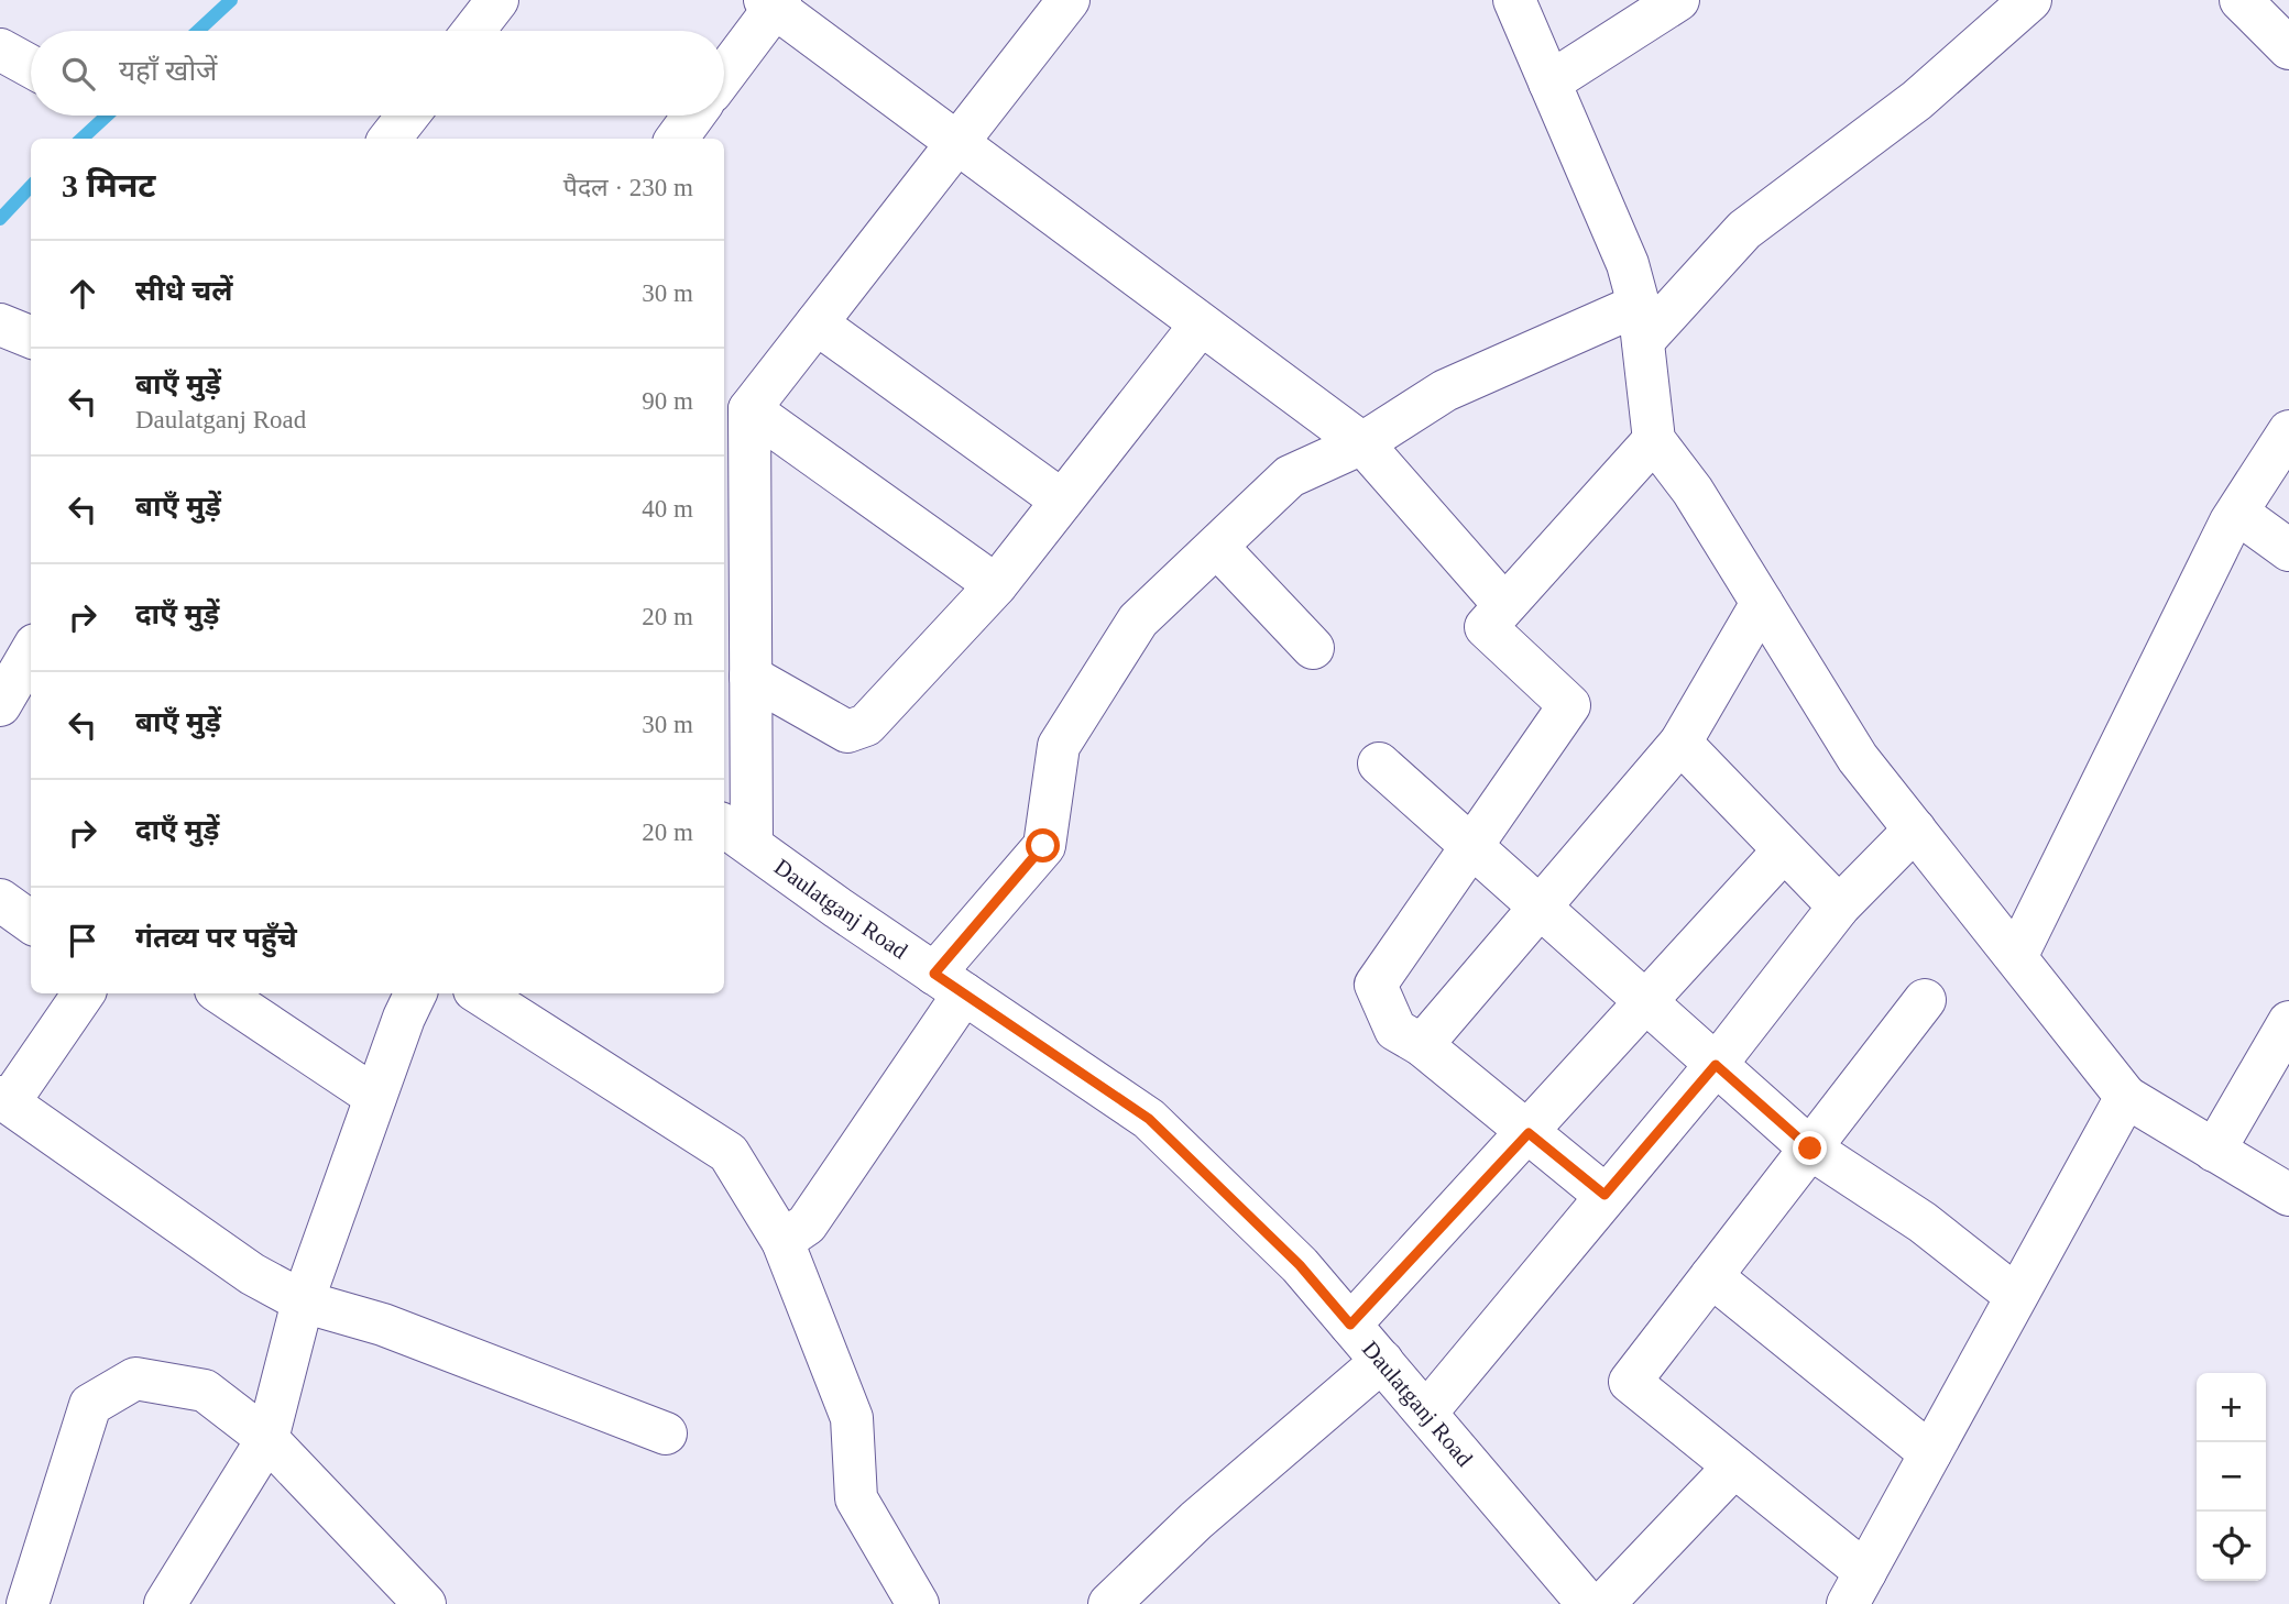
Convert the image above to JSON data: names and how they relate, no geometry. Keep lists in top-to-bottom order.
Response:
{
  "streets": {
    "street": ["Daulatganj Road"]
  },
  "page": {
    "search": "यहाँ खोजें",
    "heading": ["3 मिनट", "पैदल · 230 m"],
    "list": [
      ["सीधे चलें", "30 m"],
      ["बाएँ मुड़ें", "Daulatganj Road", "90 m"],
      ["बाएँ मुड़ें", "40 m"],
      ["दाएँ मुड़ें", "20 m"],
      ["बाएँ मुड़ें", "30 m"],
      ["दाएँ मुड़ें", "20 m"],
      "गंतव्य पर पहुँचे"
    ],
    "map_buttons": ["+", "−"]
  }
}
